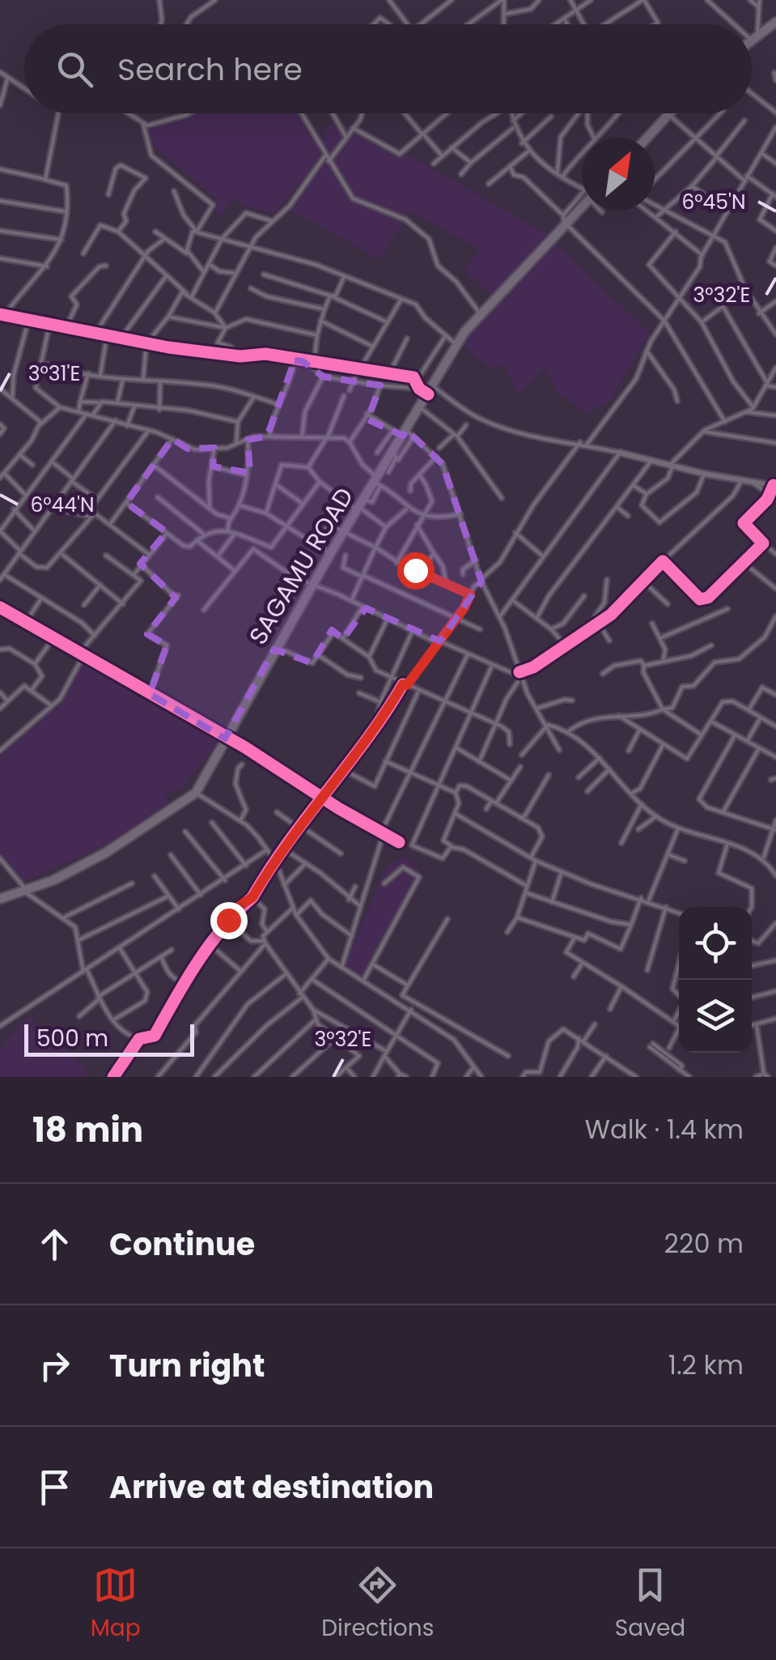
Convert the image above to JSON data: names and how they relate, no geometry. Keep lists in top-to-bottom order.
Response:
{
  "streets": {
    "highway": ["SAGAMU ROAD"]
  },
  "scale_bar": "500 m",
  "north": "top right",
  "page": {
    "search": "Search here",
    "scale": "500 m",
    "heading": ["18 min", "Walk · 1.4 km"],
    "list": [
      ["Continue", "220 m"],
      ["Turn right", "1.2 km"],
      "Arrive at destination"
    ],
    "nav": ["Map", "Directions", "Saved"]
  },
  "coordinates": [
    "6°45'N",
    "3°32'E",
    "3°31'E",
    "6°44'N"
  ]
}
